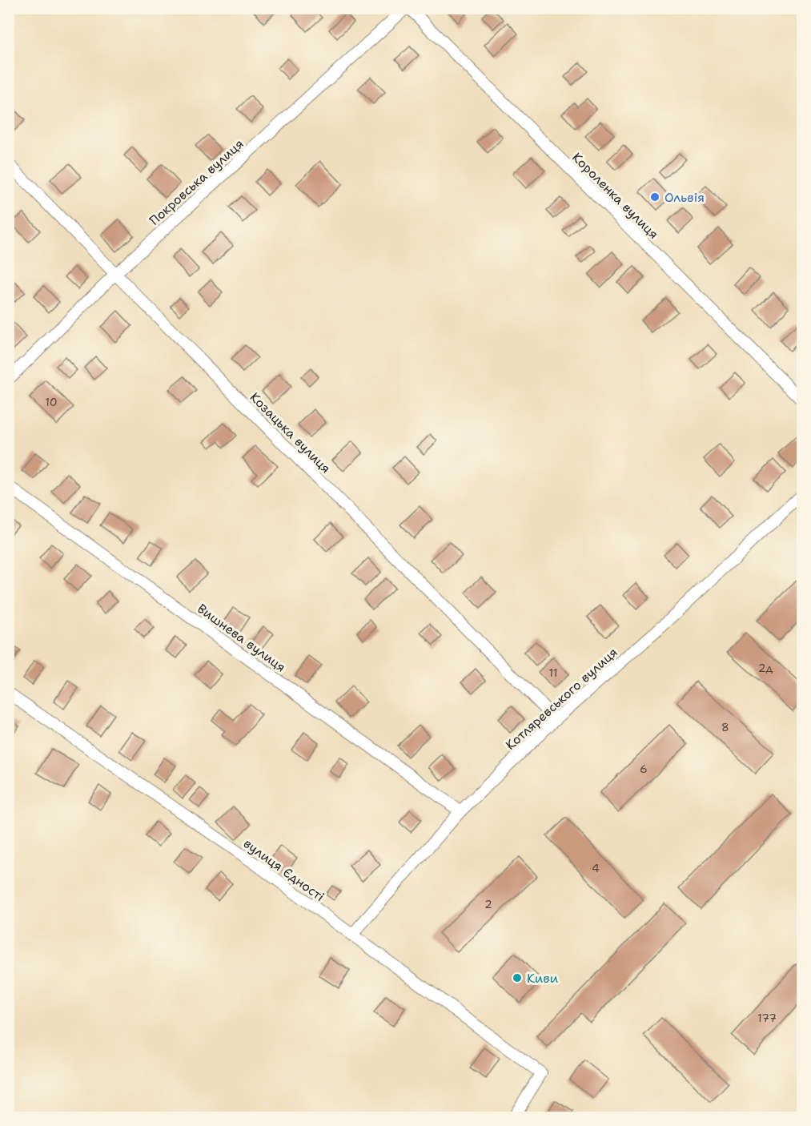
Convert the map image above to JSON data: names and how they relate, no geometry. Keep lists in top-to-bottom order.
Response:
{
  "streets": {
    "street": [
      "Покровська вулиця",
      "Короленка вулиця",
      "Козацька вулиця",
      "Вишнева вулиця",
      "Котляревського вулиця",
      "вулиця Єдності"
    ]
  },
  "crossings": [
    ["Покровська вулиця", "Козацька вулиця"],
    ["Козацька вулиця", "Котляревського вулиця"],
    ["Вишнева вулиця", "Котляревського вулиця"],
    ["Котляревського вулиця", "вулиця Єдності"]
  ],
  "places": ["Ольвія", "Киви"],
  "house_numbers": [
    "10",
    "2д",
    "11",
    "8",
    "6",
    "4",
    "2",
    "177"
  ]
}
